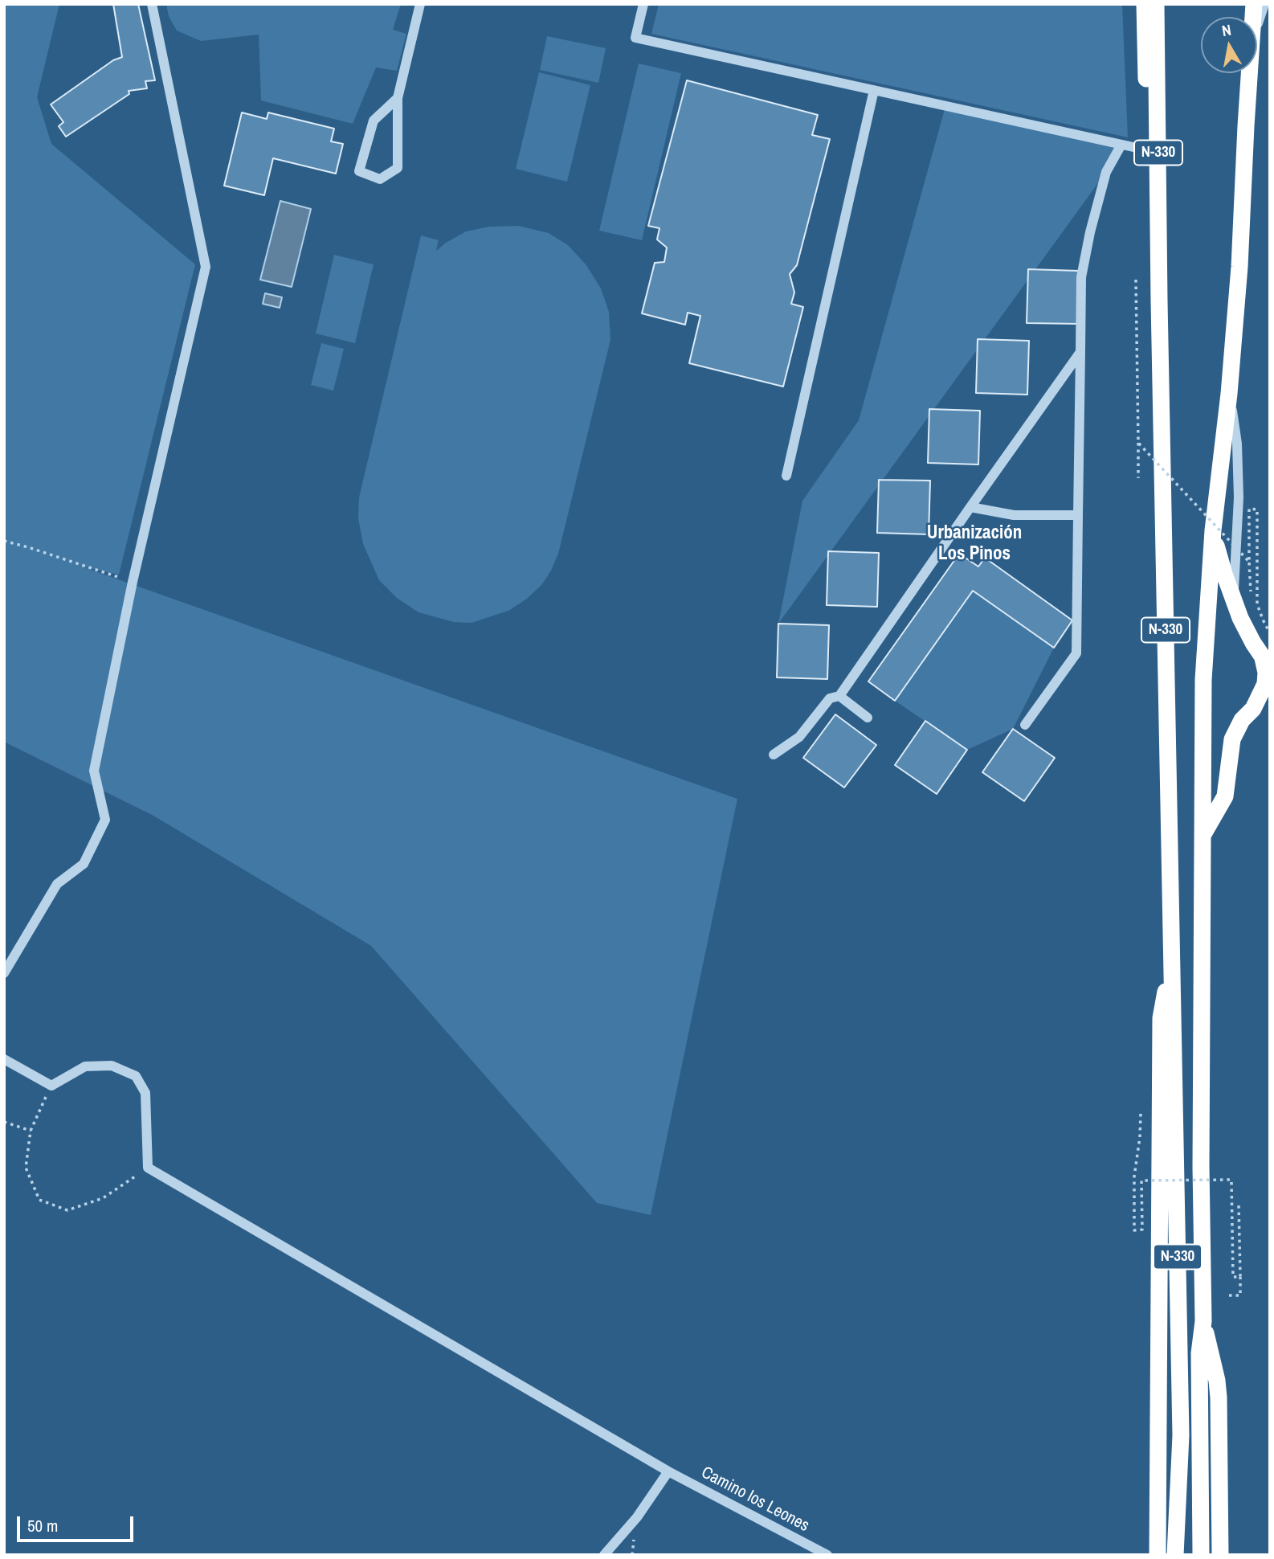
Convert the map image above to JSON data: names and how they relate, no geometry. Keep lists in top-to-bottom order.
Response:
{
  "streets": {
    "highway": ["N-330"],
    "street": ["Camino los Leones"]
  },
  "districts": ["Urbanización Los Pinos"],
  "scale_bar": "50 m",
  "north": "top"
}
